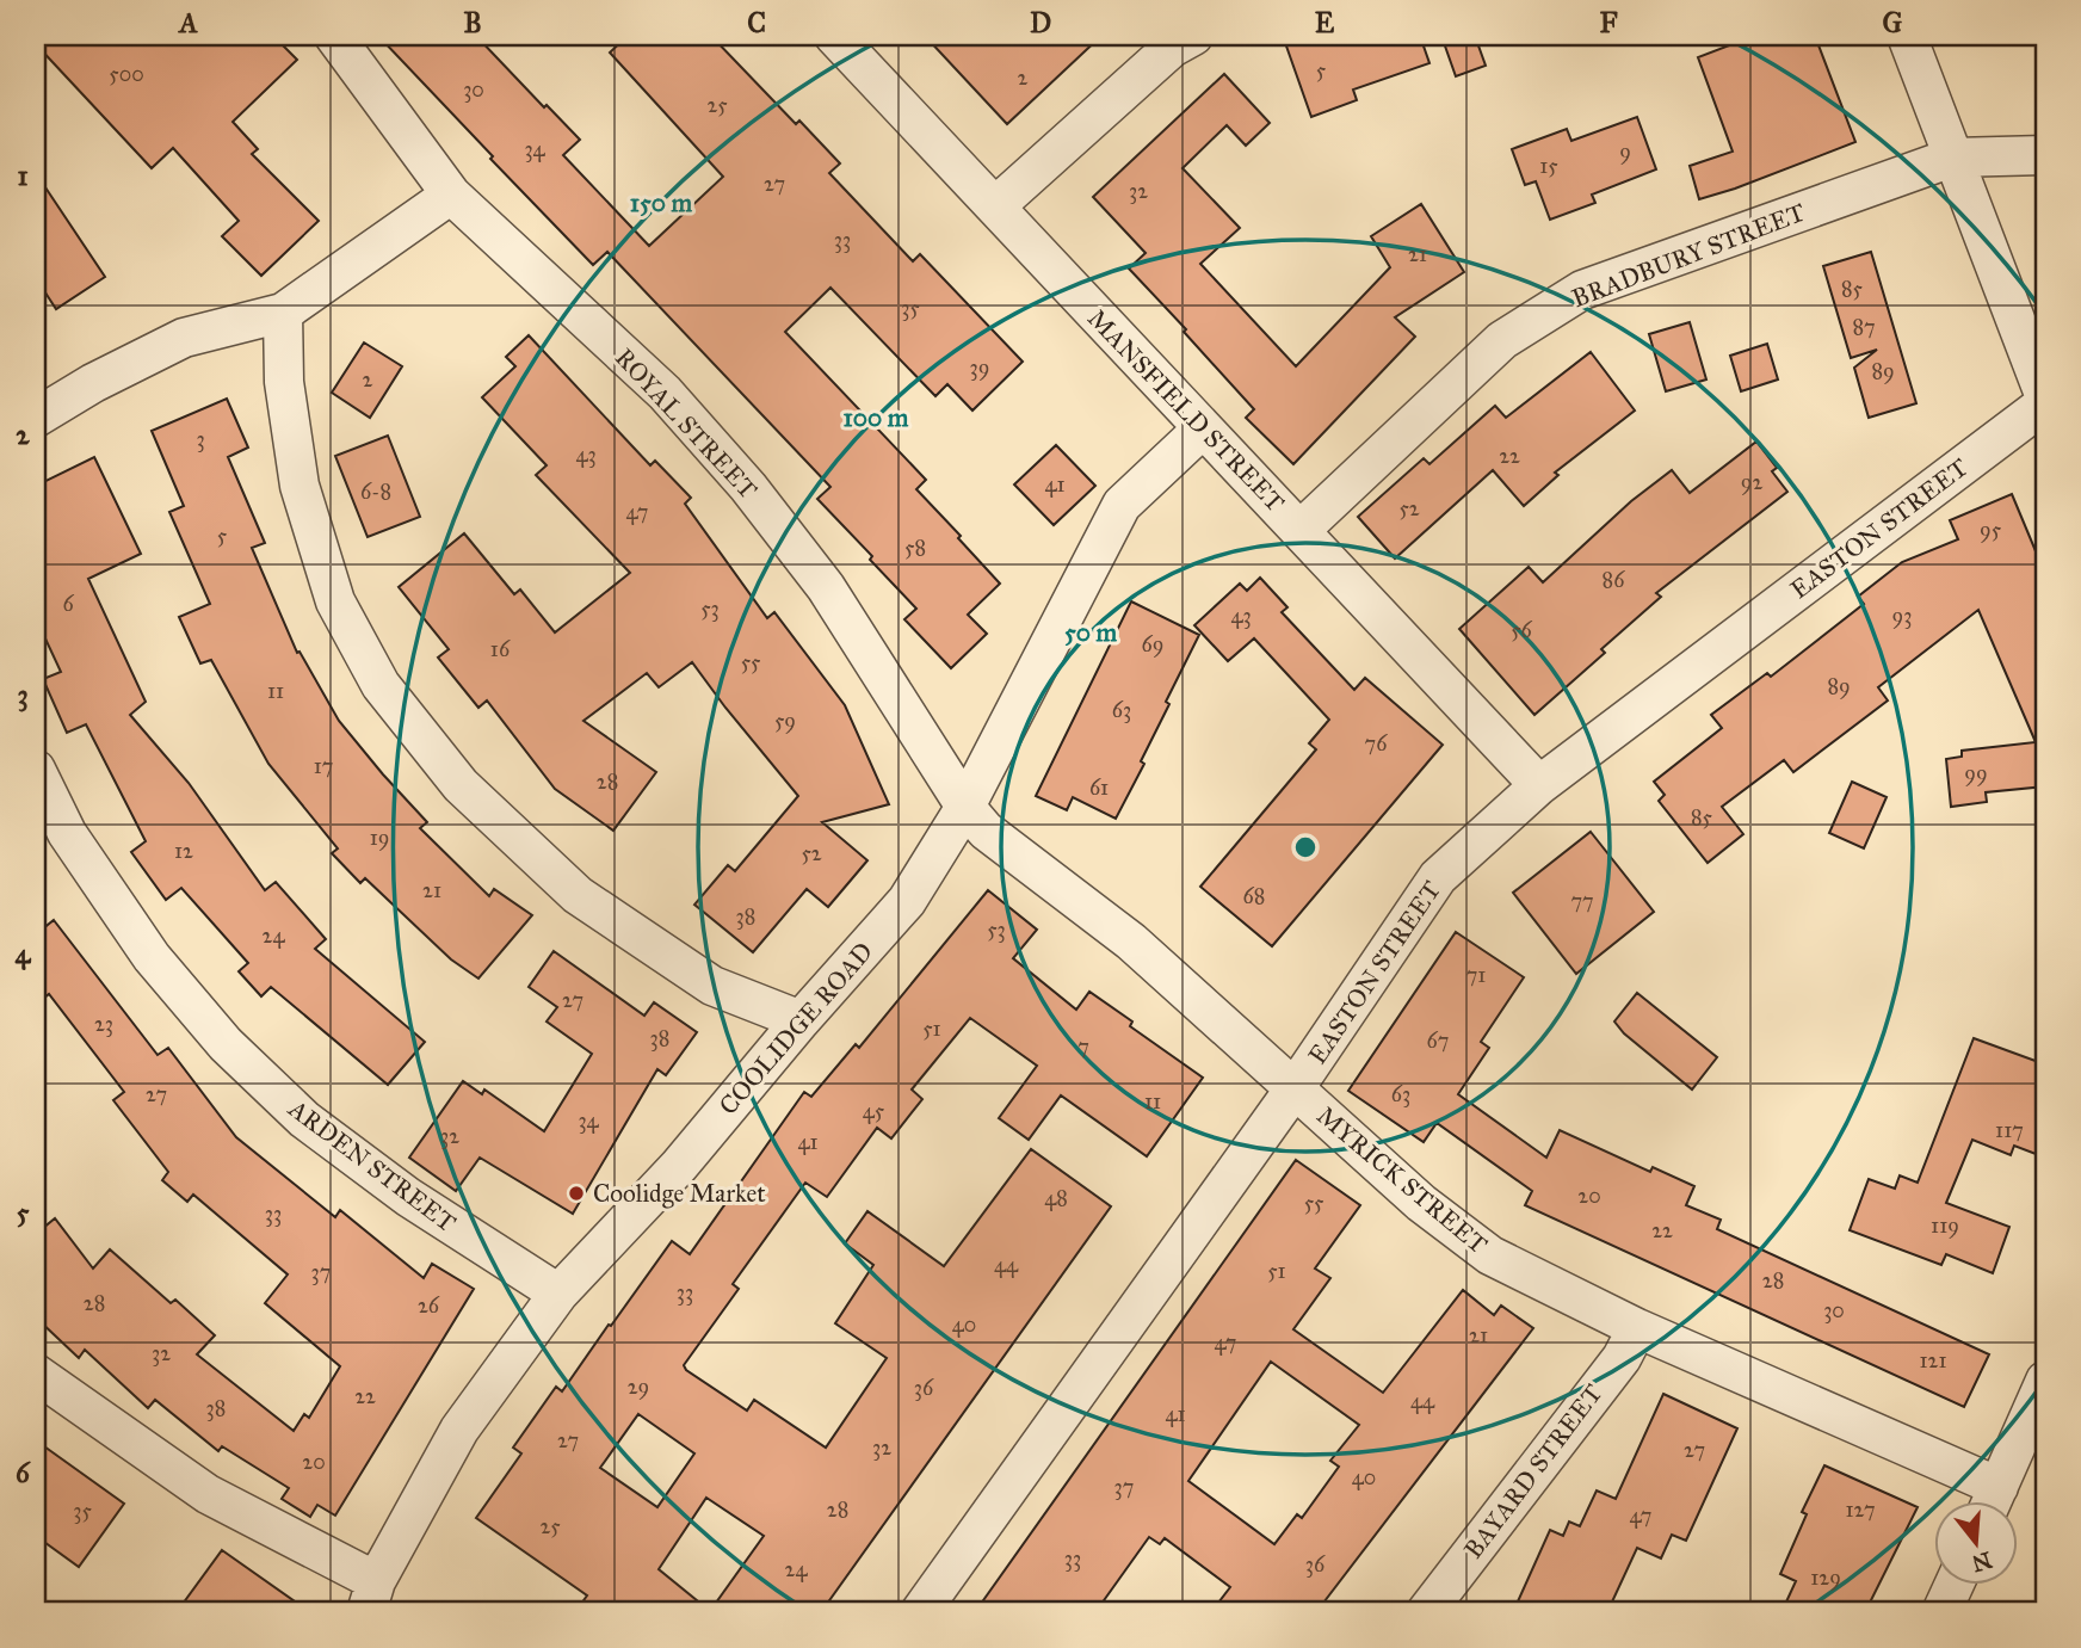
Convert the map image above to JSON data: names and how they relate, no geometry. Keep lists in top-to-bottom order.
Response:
{
  "streets": {
    "street": [
      "BRADBURY STREET",
      "MANSFIELD STREET",
      "ROYAL STREET",
      "EASTON STREET",
      "COOLIDGE ROAD",
      "ARDEN STREET",
      "MYRICK STREET",
      "BAYARD STREET"
    ]
  },
  "crossings": [
    ["BRADBURY STREET", "MANSFIELD STREET"],
    ["MANSFIELD STREET", "EASTON STREET"],
    ["MANSFIELD STREET", "COOLIDGE ROAD"],
    ["ROYAL STREET", "COOLIDGE ROAD"],
    ["ROYAL STREET", "MYRICK STREET"],
    ["EASTON STREET", "MYRICK STREET"],
    ["COOLIDGE ROAD", "ARDEN STREET"],
    ["COOLIDGE ROAD", "MYRICK STREET"],
    ["MYRICK STREET", "BAYARD STREET"]
  ],
  "places": ["Coolidge Market"],
  "house_numbers": [
    "5",
    "500",
    "2",
    "30",
    "25",
    "34",
    "9",
    "15",
    "27",
    "32",
    "33",
    "21",
    "85",
    "35",
    "87",
    "39",
    "89",
    "2",
    "3",
    "43",
    "22",
    "92",
    "41",
    "6-8",
    "52",
    "47",
    "95",
    "5",
    "58",
    "86",
    "6",
    "53",
    "43",
    "93",
    "56",
    "69",
    "16",
    "55",
    "89",
    "11",
    "63",
    "59",
    "76",
    "17",
    "99",
    "28",
    "61",
    "85",
    "19",
    "12",
    "52",
    "21",
    "68",
    "77",
    "38",
    "53",
    "24",
    "71",
    "27",
    "23",
    "51",
    "38",
    "67",
    "7",
    "27",
    "63",
    "11",
    "45",
    "34",
    "117",
    "32",
    "41",
    "20",
    "48",
    "55",
    "33",
    "119",
    "22",
    "44",
    "51",
    "37",
    "28",
    "33",
    "28",
    "26",
    "30",
    "40",
    "21",
    "47",
    "32",
    "121",
    "29",
    "36",
    "22",
    "44",
    "38",
    "41",
    "27",
    "32",
    "27",
    "20",
    "40",
    "37",
    "28",
    "127",
    "35",
    "47",
    "25",
    "33",
    "36",
    "24",
    "129"
  ],
  "north": "bottom",
  "grid": {
    "columns": [
      "A",
      "B",
      "C",
      "D",
      "E",
      "F",
      "G"
    ],
    "rows": [
      "1",
      "2",
      "3",
      "4",
      "5",
      "6"
    ]
  },
  "rings": ["150 m", "100 m", "50 m"]
}
